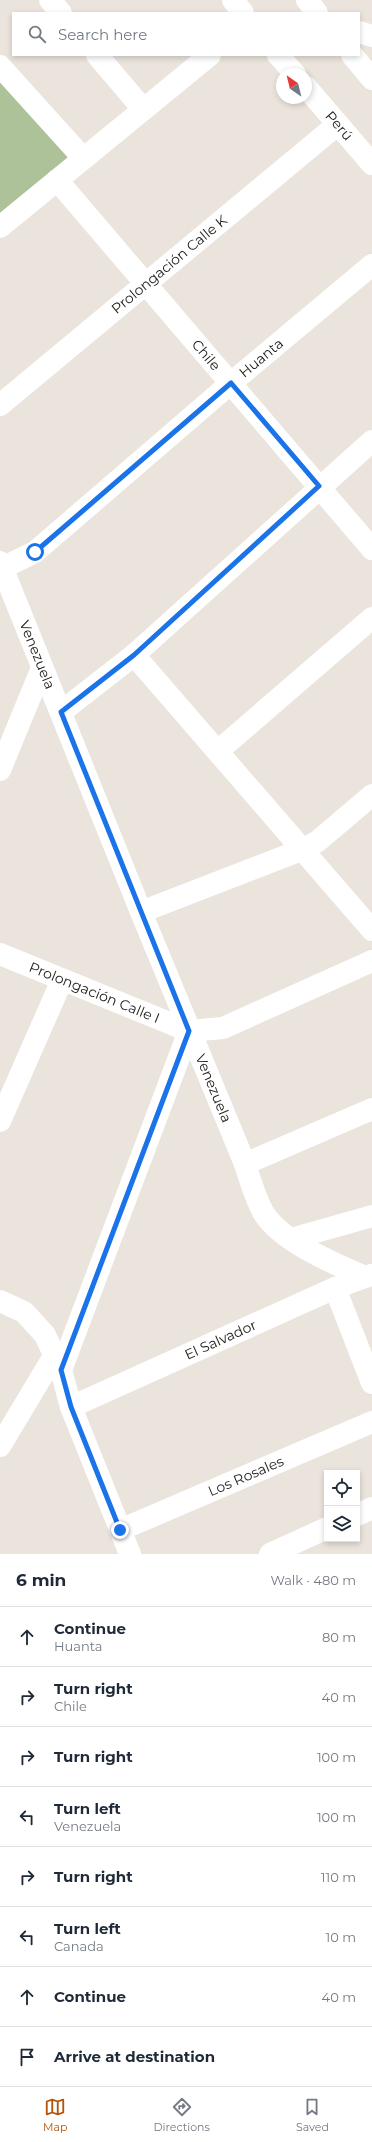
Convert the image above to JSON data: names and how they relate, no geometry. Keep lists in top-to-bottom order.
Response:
{
  "streets": {
    "street": [
      "Perú",
      "Prolongación Calle K",
      "Chile",
      "Huanta",
      "Venezuela",
      "Prolongación Calle I",
      "El Salvador",
      "Los Rosales"
    ]
  },
  "crossings": [
    ["Perú", "Prolongación Calle K"],
    ["Prolongación Calle K", "Chile"],
    ["Chile", "Huanta"],
    ["Huanta", "Venezuela"],
    ["Venezuela", "Prolongación Calle I"],
    ["Venezuela", "El Salvador"]
  ],
  "north": "top left",
  "page": {
    "search": "Search here",
    "heading": ["6 min", "Walk · 480 m"],
    "list": [
      ["Continue", "Huanta", "80 m"],
      ["Turn right", "Chile", "40 m"],
      ["Turn right", "100 m"],
      ["Turn left", "Venezuela", "100 m"],
      ["Turn right", "110 m"],
      ["Turn left", "Canada", "10 m"],
      ["Continue", "40 m"],
      "Arrive at destination"
    ],
    "nav": ["Map", "Directions", "Saved"]
  }
}
